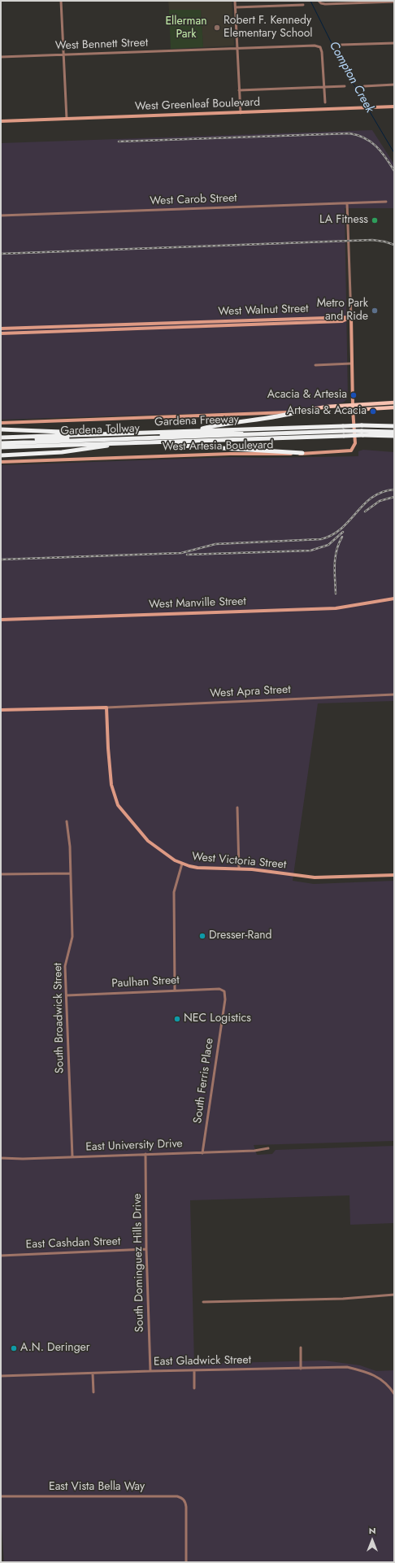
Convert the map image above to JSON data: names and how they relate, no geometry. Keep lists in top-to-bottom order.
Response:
{
  "streets": {
    "highway": ["Gardena Freeway", "Gardena Tollway"],
    "street": [
      "West Bennett Street",
      "West Greenleaf Boulevard",
      "West Carob Street",
      "West Walnut Street",
      "West Artesia Boulevard",
      "West Manville Street",
      "West Apra Street",
      "West Victoria Street",
      "Paulhan Street",
      "South Broadwick Street",
      "South Ferris Place",
      "East University Drive",
      "East Cashdan Street",
      "South Dominguez Hills Drive",
      "East Gladwick Street",
      "East Vista Bella Way"
    ]
  },
  "crossings": [
    ["Gardena Freeway", "Gardena Tollway"],
    ["West Apra Street", "West Victoria Street"],
    ["Paulhan Street", "South Broadwick Street"],
    ["Paulhan Street", "South Ferris Place"],
    ["South Broadwick Street", "East University Drive"],
    ["South Ferris Place", "East University Drive"],
    ["East University Drive", "South Dominguez Hills Drive"],
    ["East Cashdan Street", "South Dominguez Hills Drive"],
    ["South Dominguez Hills Drive", "East Gladwick Street"]
  ],
  "water": ["Compton Creek"],
  "parks": ["Ellerman Park"],
  "places": [
    "Robert F. Kennedy Elementary School",
    "LA Fitness",
    "Metro Park and Ride",
    "Acacia & Artesia",
    "Artesia & Acacia",
    "Dresser-Rand",
    "NEC Logistics",
    "A.N. Deringer"
  ],
  "north": "top"
}
